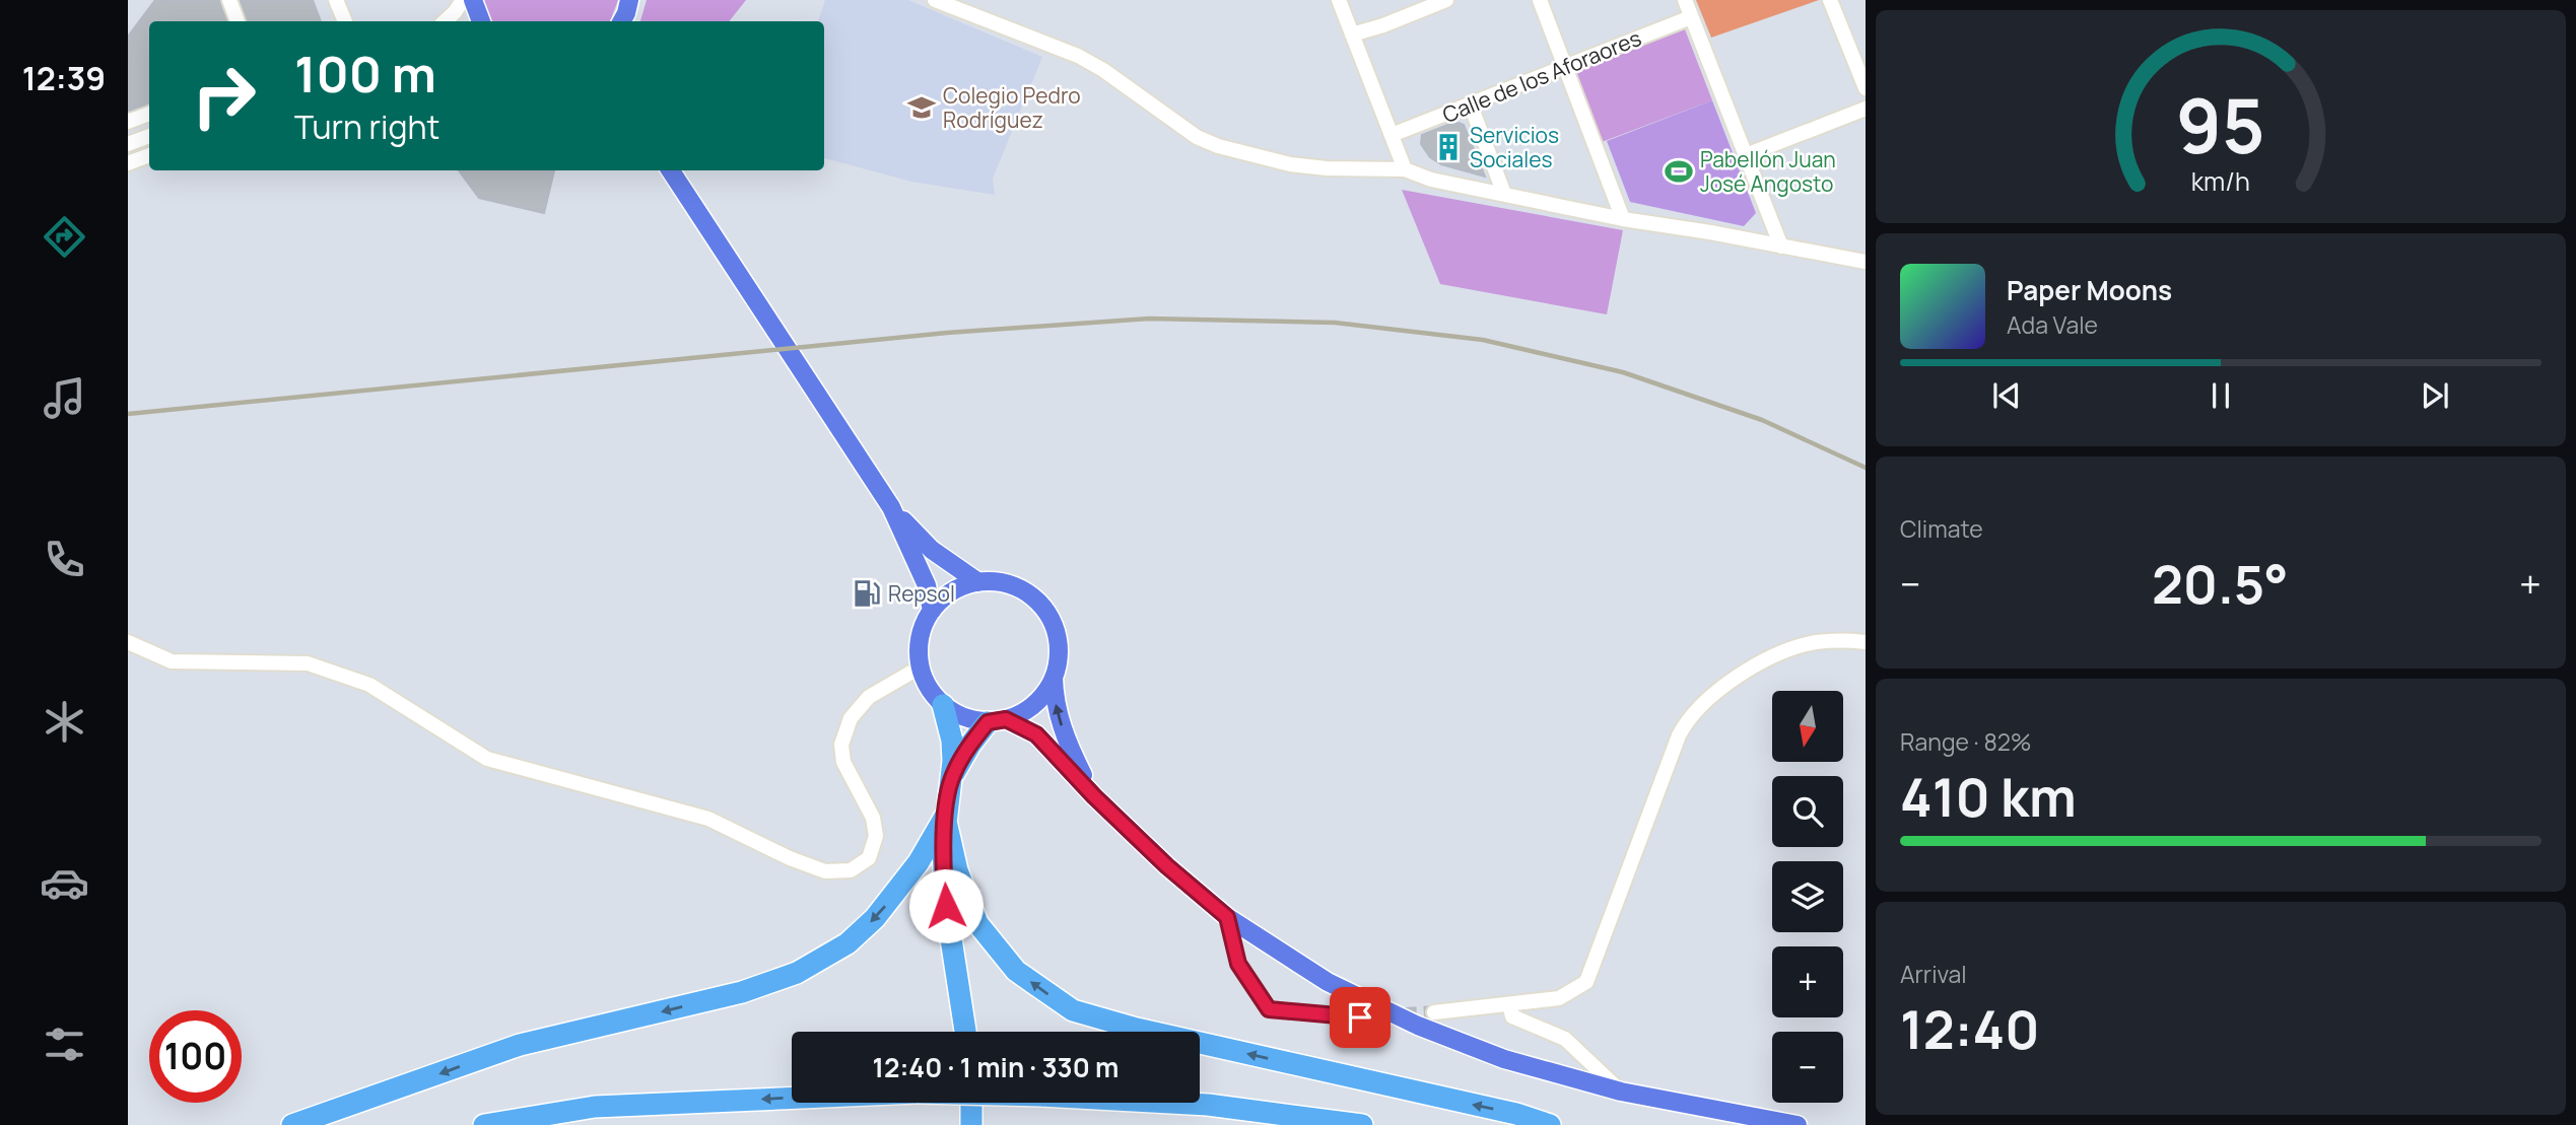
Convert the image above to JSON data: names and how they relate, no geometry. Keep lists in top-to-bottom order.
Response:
{
  "streets": {
    "street": ["Calle de los Aforaores"]
  },
  "places": {
    "school or university": ["Colegio Pedro Rodríguez"],
    "building": ["Servicios Sociales"],
    "sports": ["Pabellón Juan José Angosto"],
    "fuel station": ["Repsol"]
  },
  "north": "bottom",
  "page": {
    "tabs": "12:39",
    "turn": ["100 m", "Turn right"],
    "song": ["Paper Moons", "Ada Vale"],
    "tile": [
      "Climate",
      ["Range · 82%", "410 km"],
      ["Arrival", "12:40"]
    ],
    "heat": ["−", "20.5°", "+"],
    "map_buttons": ["+", "−"],
    "limit": "100",
    "trip": "12:40 · 1 min · 330 m",
    "gauge": ["95", "km/h"]
  }
}
